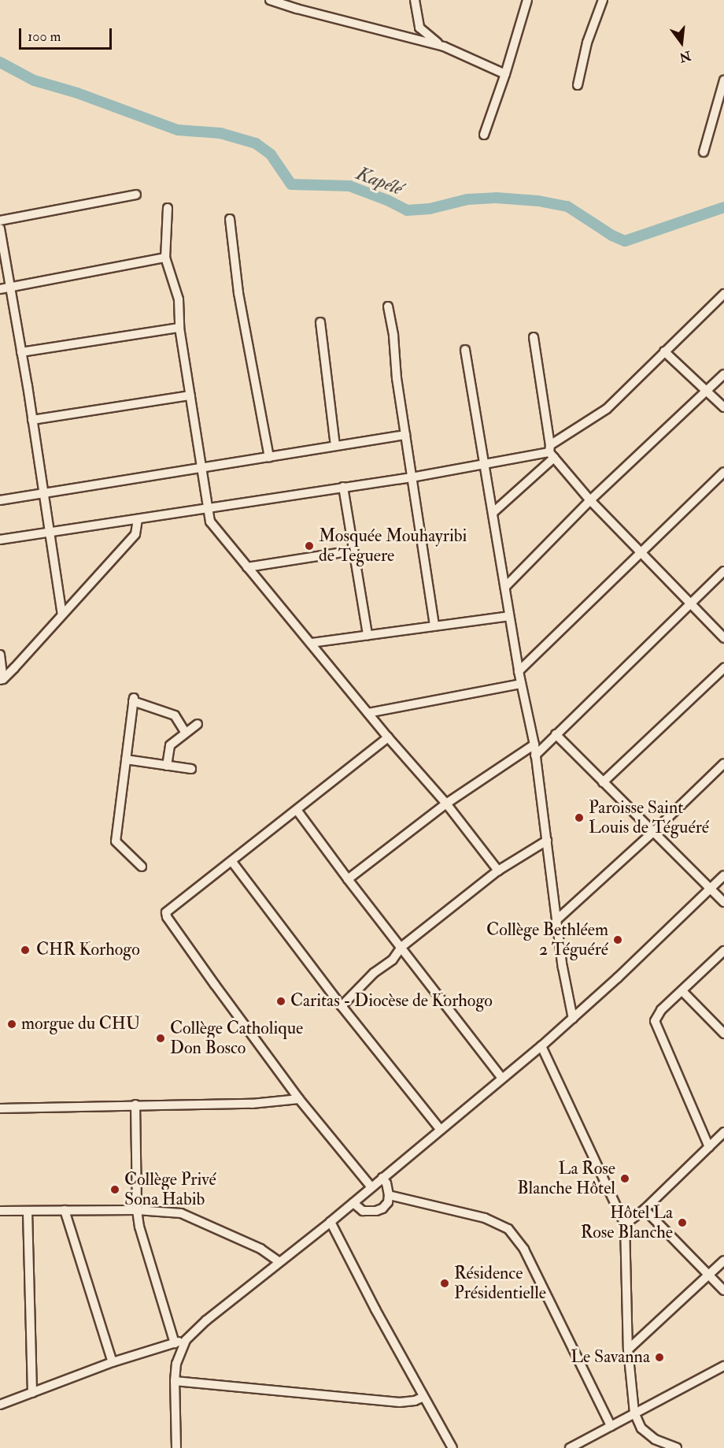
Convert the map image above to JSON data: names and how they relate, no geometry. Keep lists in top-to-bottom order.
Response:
{
  "water": ["Kapélé"],
  "places": [
    "Mosquée Mouhayribi de Teguere",
    "Paroisse Saint Louis de Téguéré",
    "Collège Bethléem 2 Téguéré",
    "CHR Korhogo",
    "Caritas - Diocèse de Korhogo",
    "morgue du CHU",
    "Collège Catholique Don Bosco",
    "La Rose Blanche Hôtel",
    "Collège Privé Sona Habib",
    "Hôtel La Rose Blanche",
    "Résidence Présidentielle",
    "Le Savanna"
  ],
  "scale_bar": "100 m",
  "north": "bottom"
}
